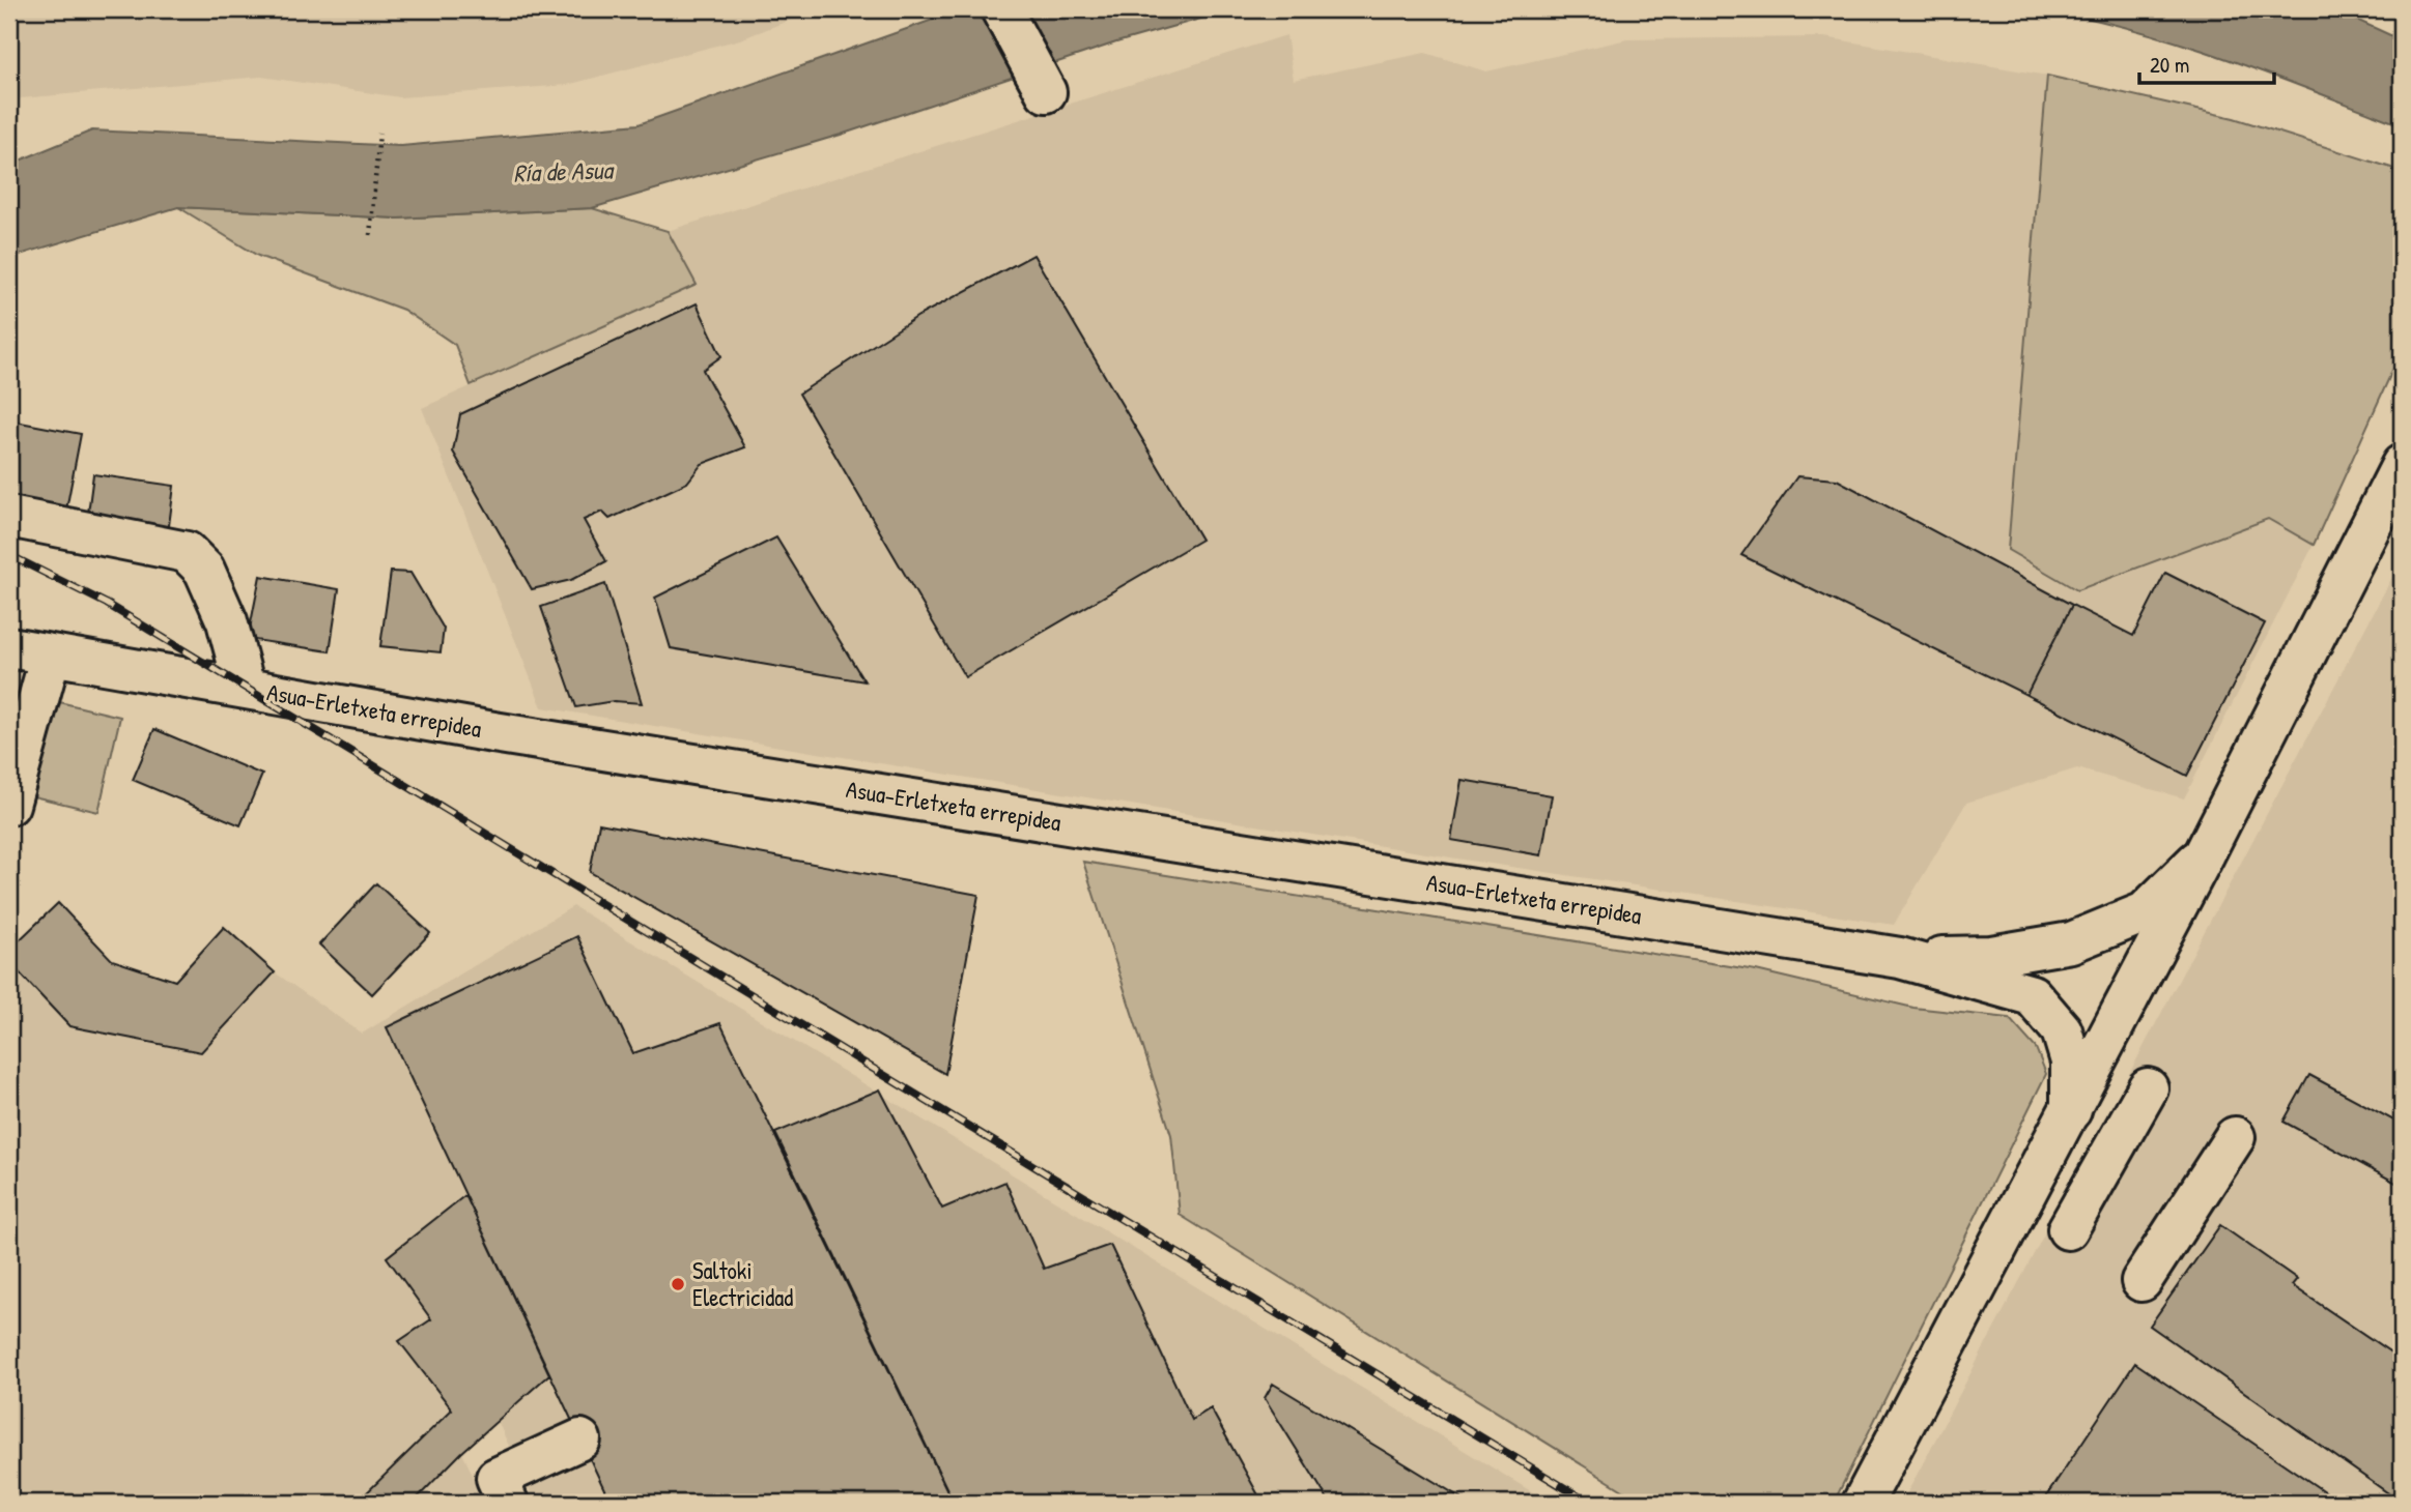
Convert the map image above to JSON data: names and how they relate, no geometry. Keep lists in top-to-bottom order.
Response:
{
  "streets": {
    "street": ["Asua-Erletxeta errepidea"]
  },
  "water": ["Ría de Asua"],
  "places": ["Saltoki Electricidad"],
  "scale_bar": "20 m"
}
